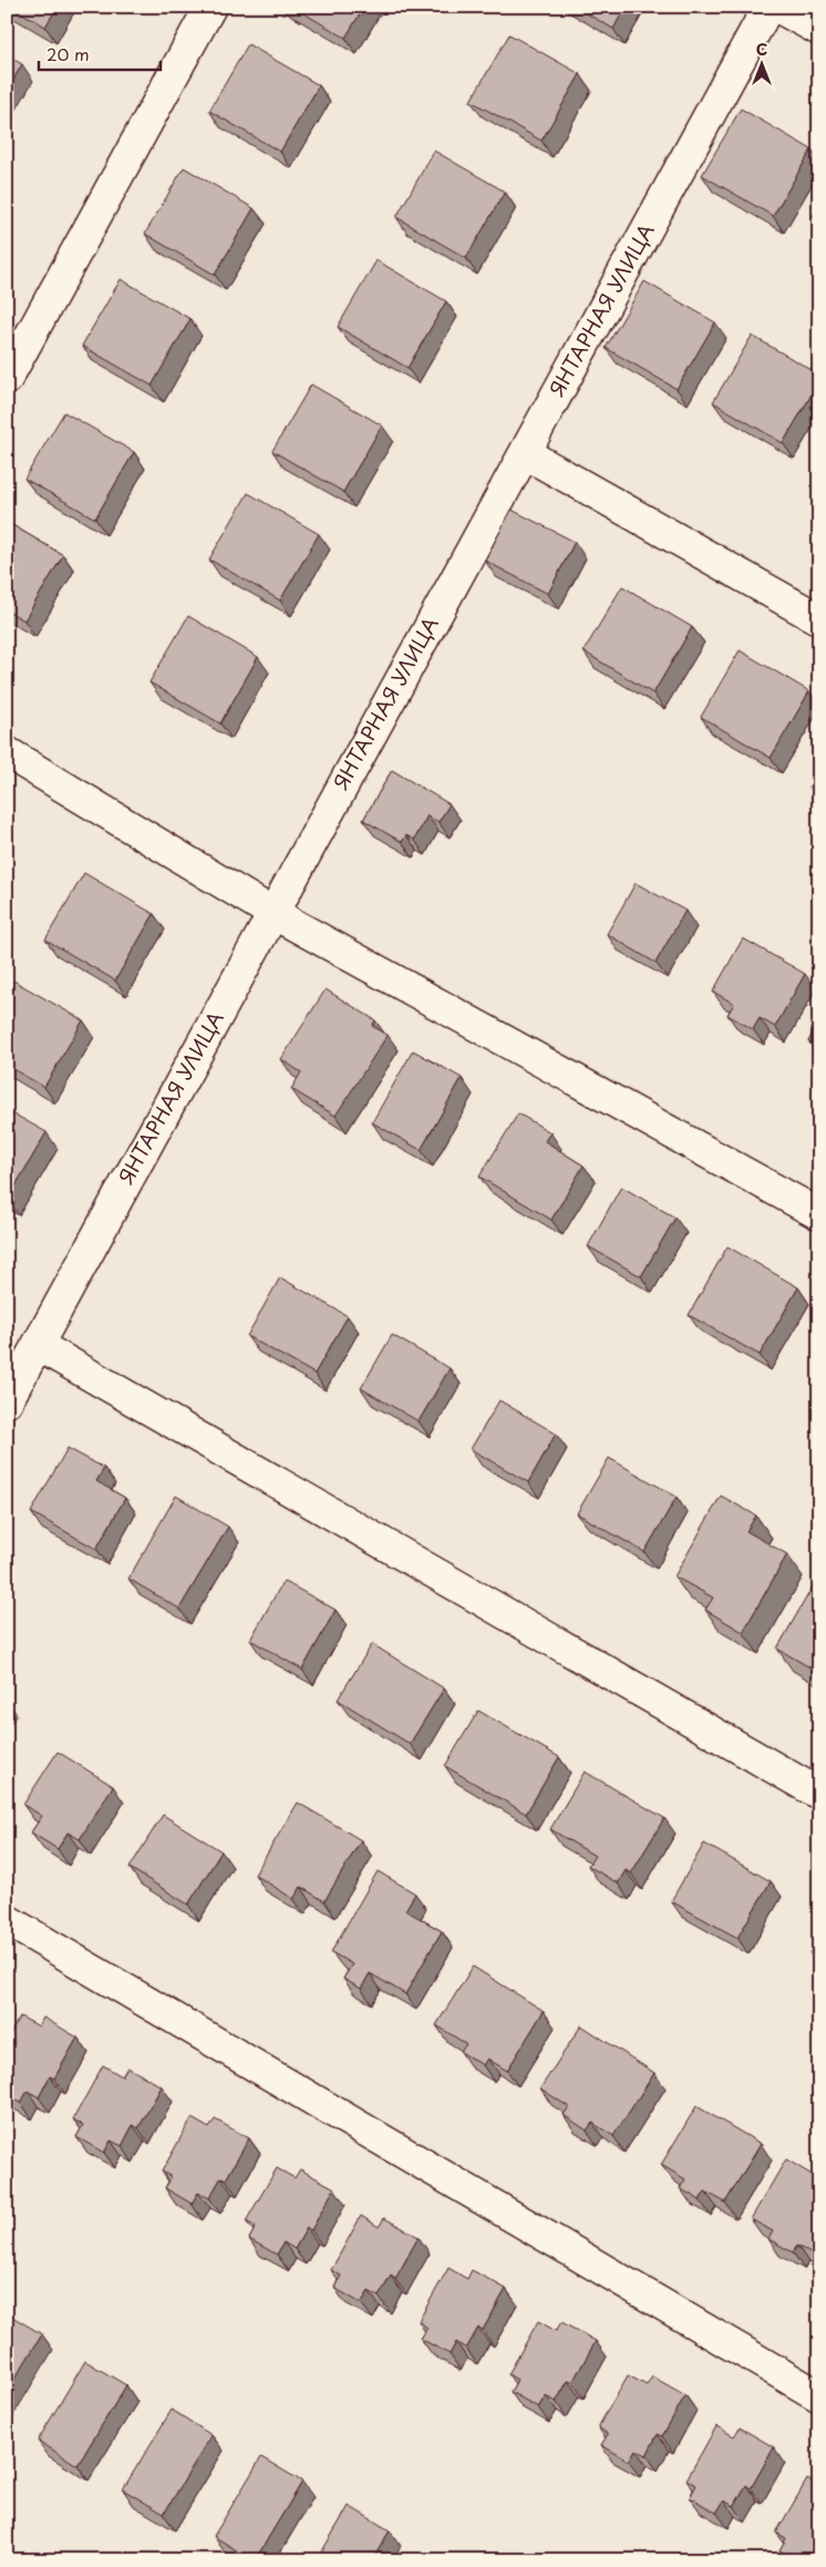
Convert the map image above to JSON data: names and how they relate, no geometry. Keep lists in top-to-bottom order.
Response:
{
  "streets": {
    "street": ["ЯНТАРНАЯ УЛИЦА"]
  },
  "scale_bar": "20 m",
  "north": "top"
}
